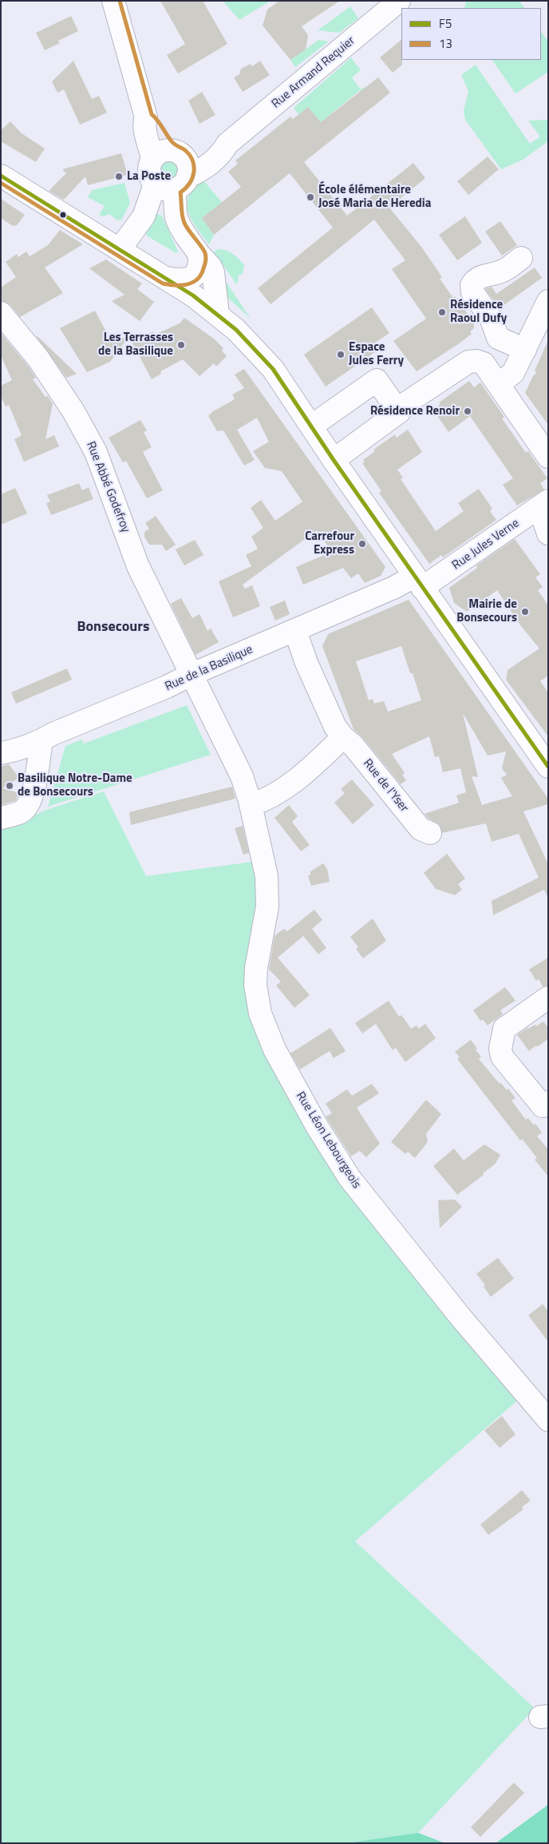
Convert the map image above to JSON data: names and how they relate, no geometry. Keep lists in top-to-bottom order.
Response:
{
  "streets": {
    "street": [
      "Rue Armand Requier",
      "Rue Abbé Godefroy",
      "Rue Jules Verne",
      "Rue de la Basilique",
      "Rue de l'Yser",
      "Rue Léon Lebourgeois"
    ]
  },
  "crossings": [
    ["Rue Abbé Godefroy", "Rue de la Basilique"],
    ["Rue Abbé Godefroy", "Rue Léon Lebourgeois"],
    ["Rue Jules Verne", "Rue de la Basilique"],
    ["Rue de la Basilique", "Rue de l'Yser"]
  ],
  "districts": ["Bonsecours"],
  "places": [
    "La Poste",
    "École élémentaire José Maria de Heredia",
    "Résidence Raoul Dufy",
    "Les Terrasses de la Basilique",
    "Espace Jules Ferry",
    "Résidence Renoir",
    "Carrefour Express",
    "Mairie de Bonsecours",
    "Basilique Notre-Dame de Bonsecours"
  ],
  "lines": ["transit line 13", "transit line F5"],
  "legend": ["F5", "13"]
}
